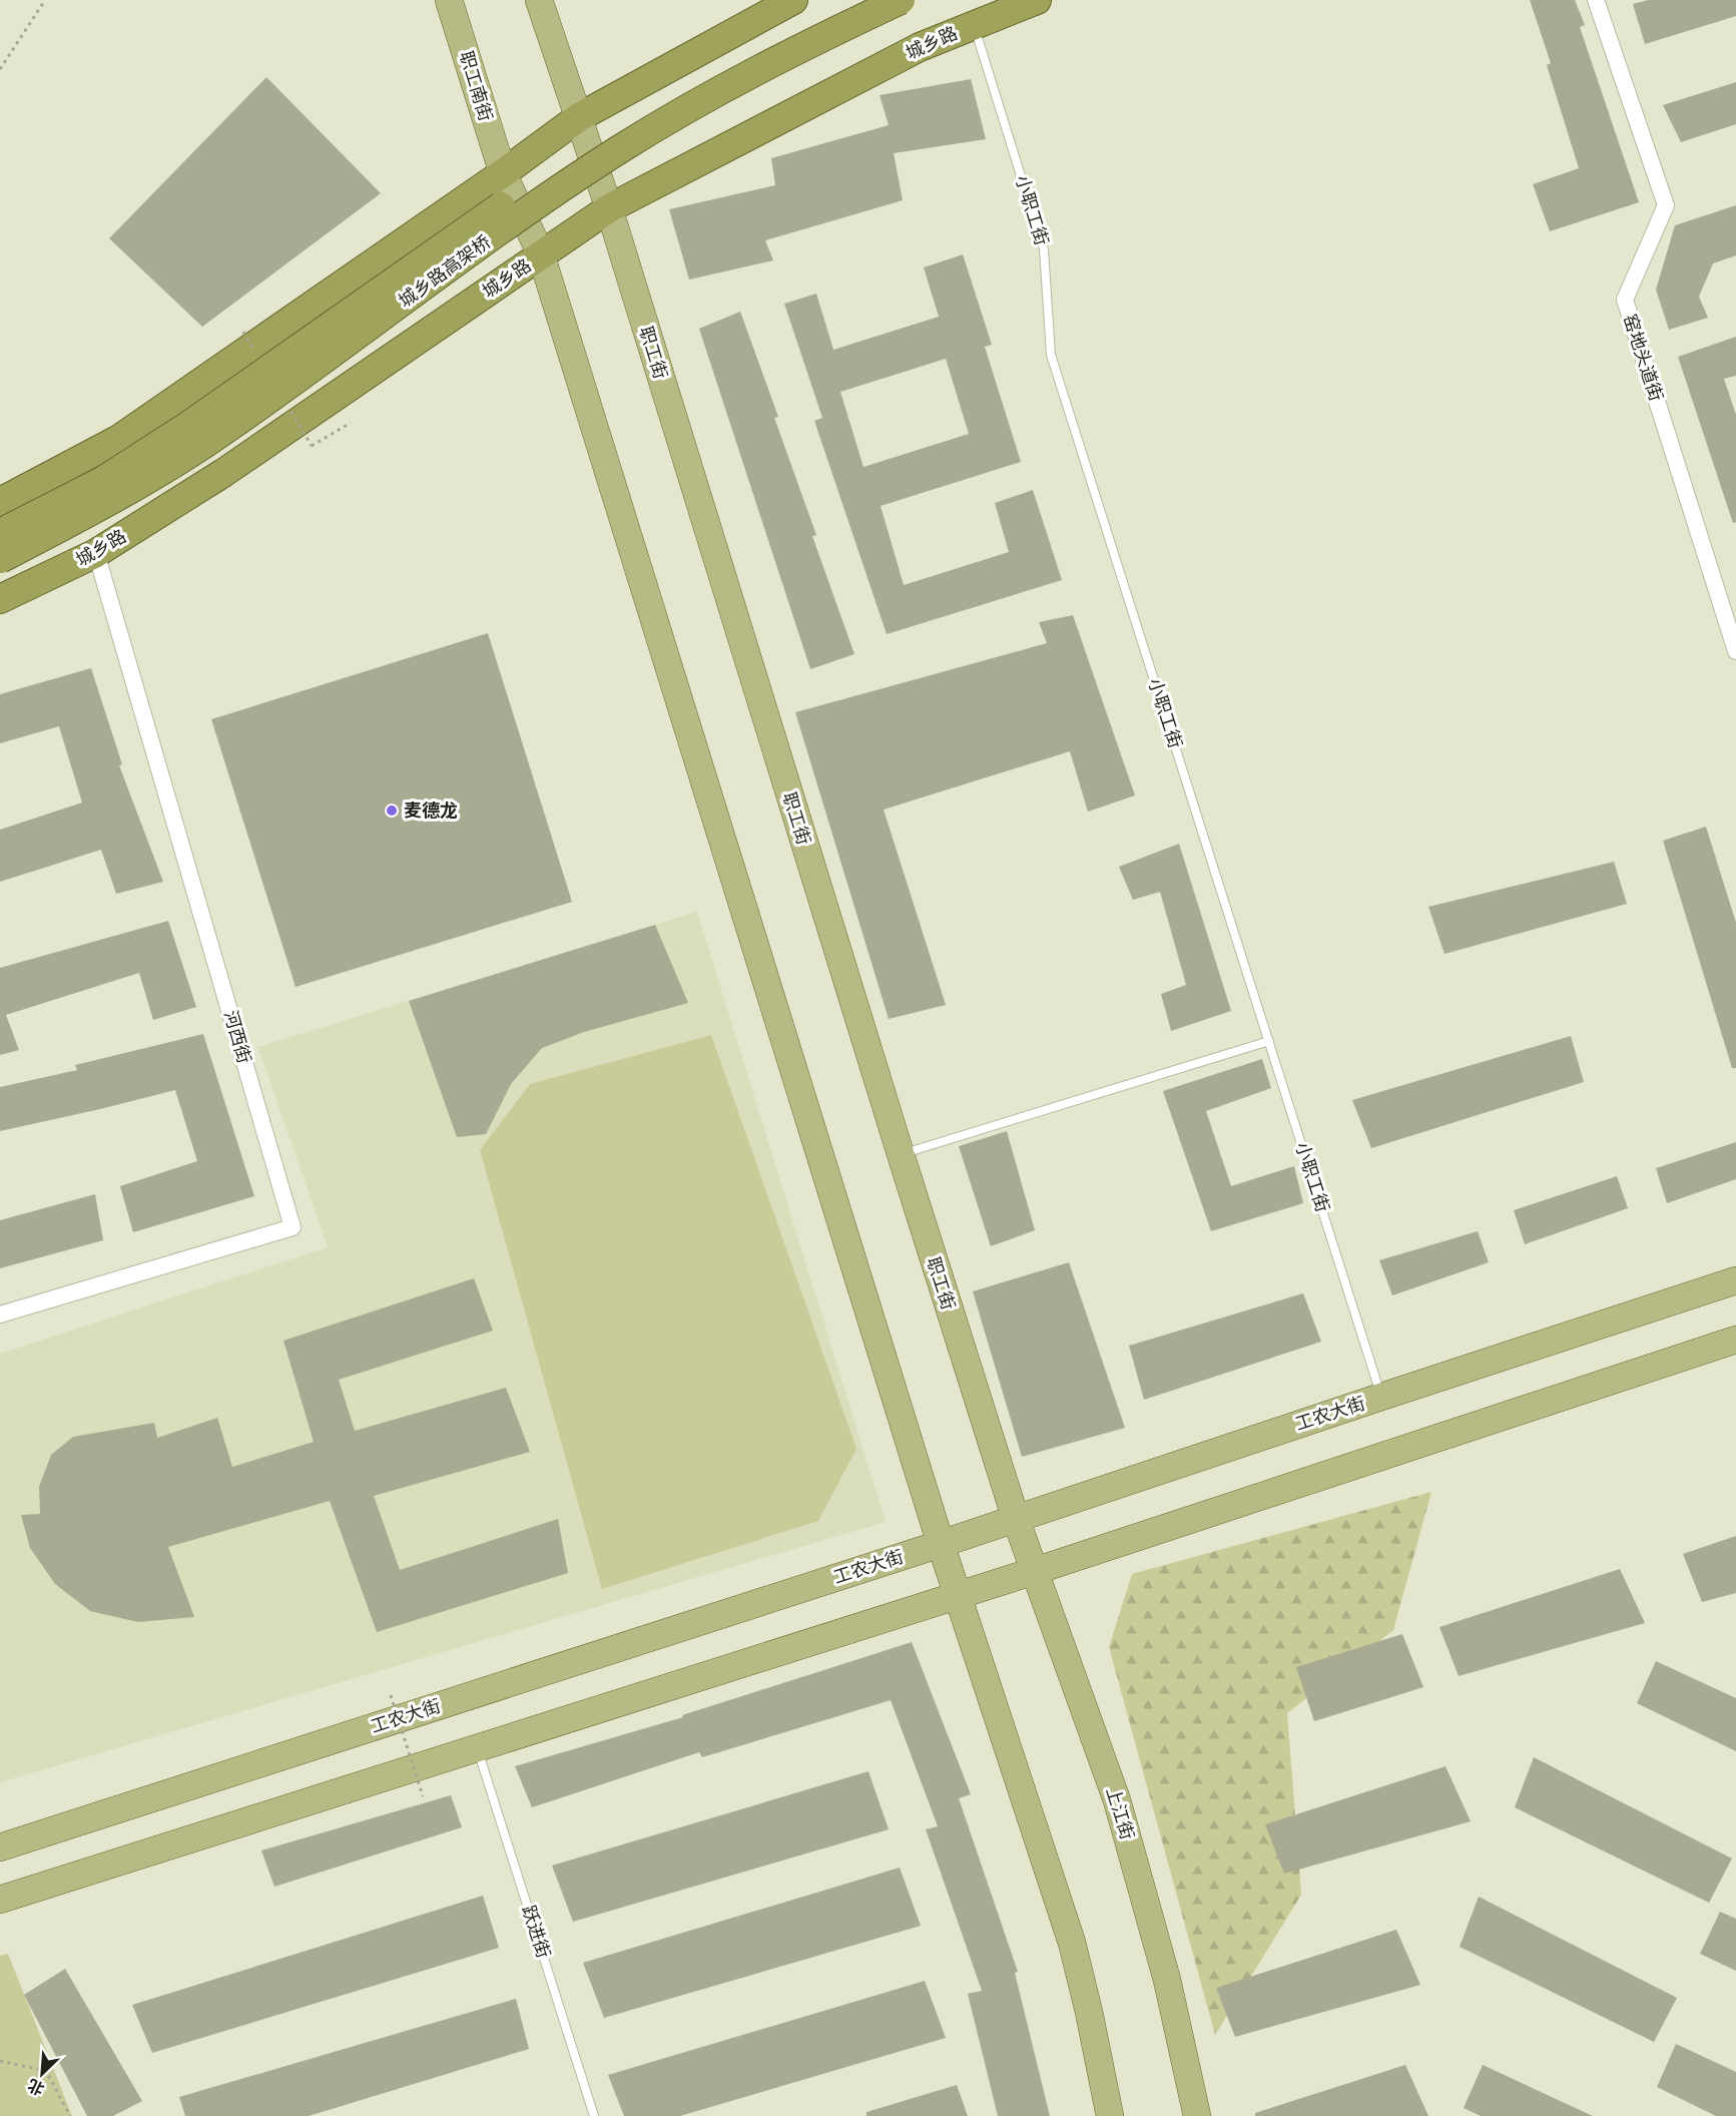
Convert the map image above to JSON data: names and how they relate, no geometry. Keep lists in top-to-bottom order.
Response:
{
  "streets": {
    "highway": ["城乡路", "城乡路高架桥"],
    "main road": [
      "职工南街",
      "职工街",
      "工农大街",
      "上江街"
    ],
    "street": ["窑地头道街", "河西街"],
    "lane": ["小职工街", "跃进街"]
  },
  "crossings": [
    ["城乡路", "小职工街"],
    ["城乡路", "职工街"],
    ["城乡路", "河西街"],
    ["小职工街", "工农大街"],
    ["职工街", "工农大街"],
    ["职工街", "上江街"],
    ["工农大街", "上江街"]
  ],
  "places": ["麦德龙"],
  "north": "bottom left"
}
